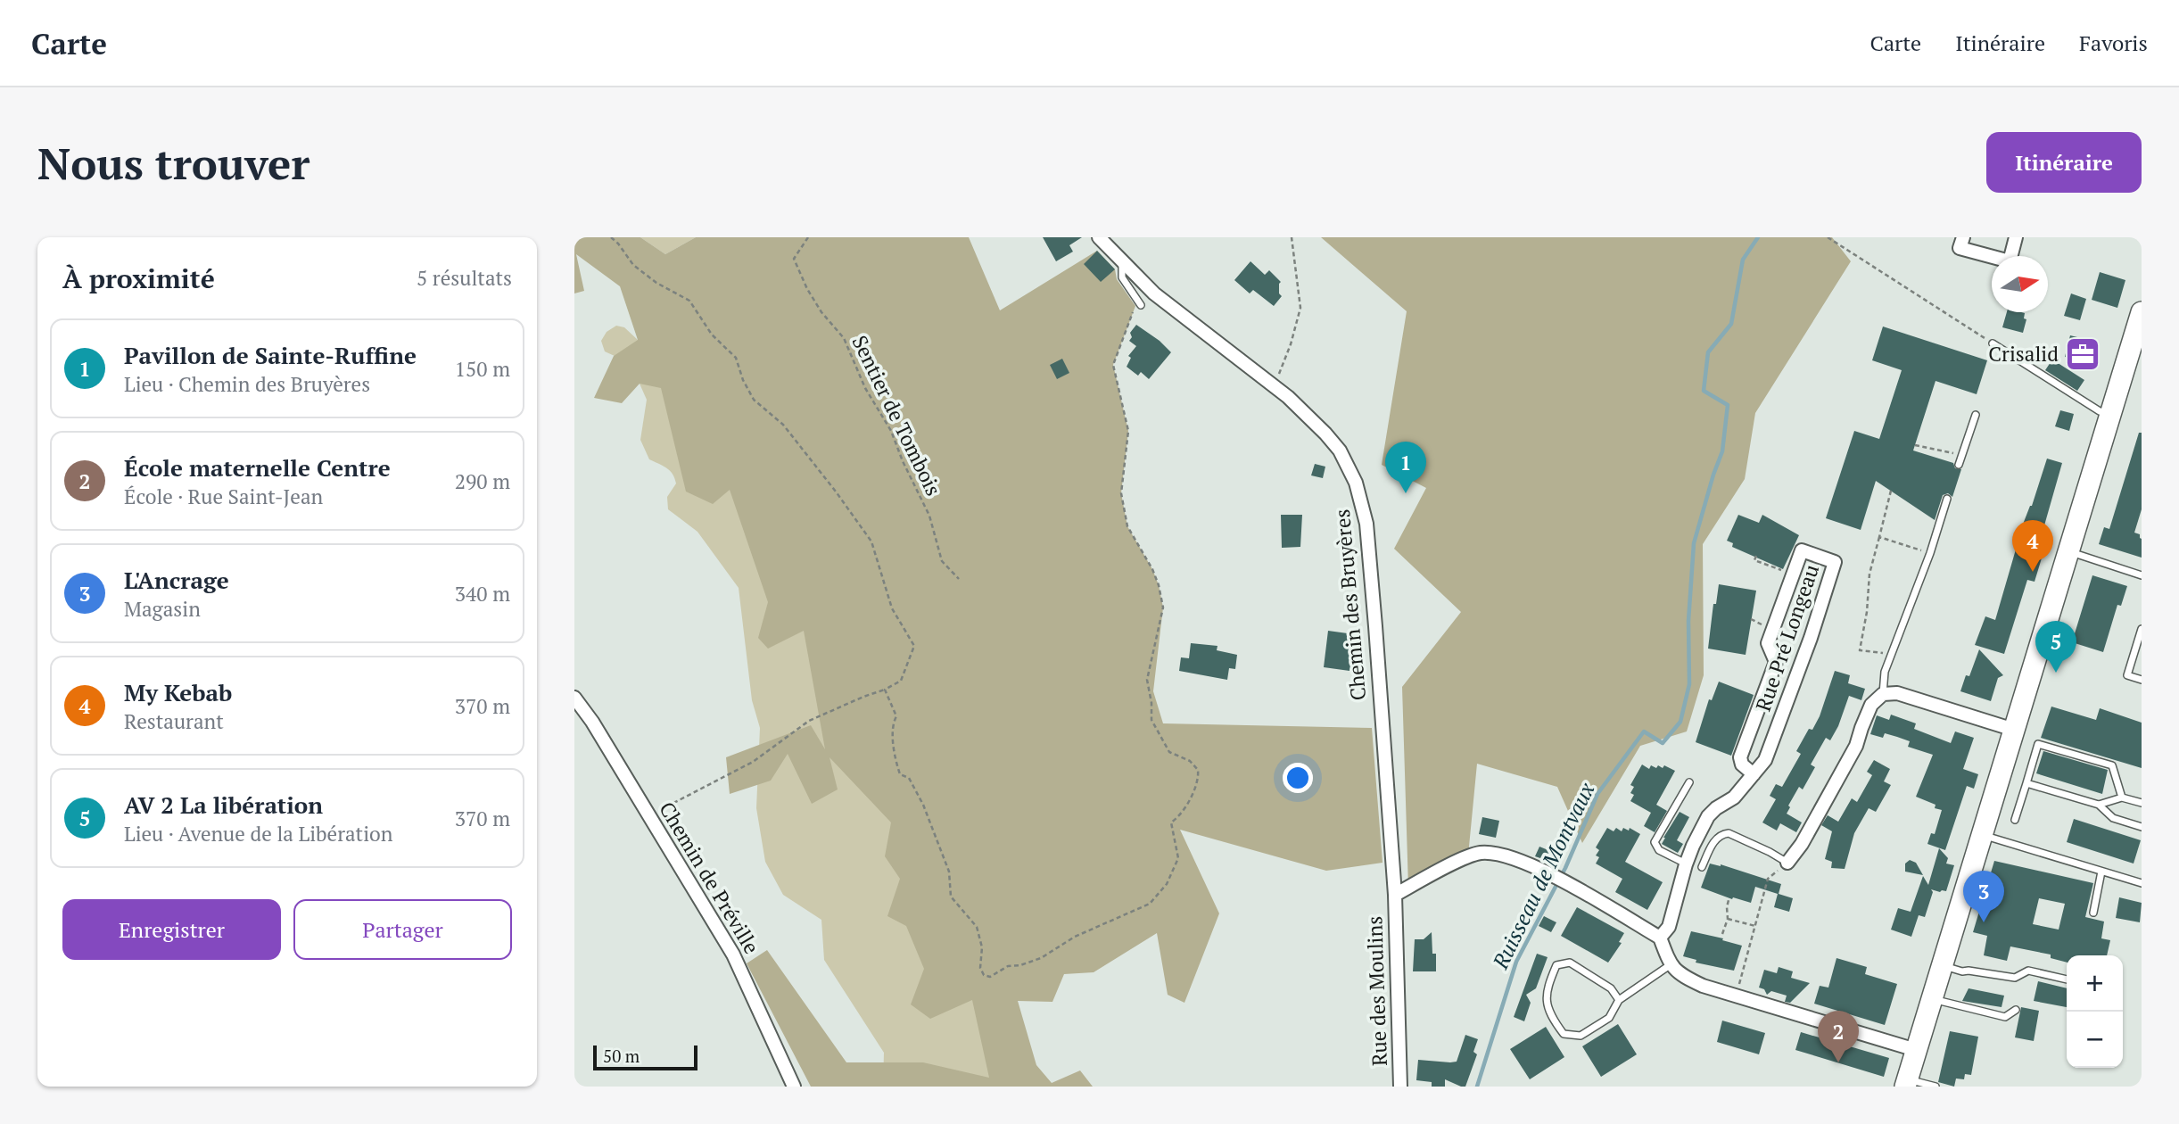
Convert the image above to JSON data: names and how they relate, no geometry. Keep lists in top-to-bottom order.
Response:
{
  "streets": {
    "street": [
      "Chemin des Bruyères",
      "Rue Pré Longeau",
      "Chemin de Préville",
      "Rue des Moulins"
    ],
    "path": ["Sentier de Tombois"]
  },
  "crossings": [
    ["Chemin des Bruyères", "Rue des Moulins"]
  ],
  "water": ["Ruisseau de Montvaux"],
  "places": {
    "office": ["Crisalid"]
  },
  "scale_bar": "50 m",
  "north": "right",
  "page": {
    "header": "Carte",
    "nav": ["Carte", "Itinéraire", "Favoris"],
    "buttons": [
      "Itinéraire",
      ["Enregistrer", "Partager"]
    ],
    "title": "Nous trouver",
    "heading": ["À proximité", "5 résultats"],
    "list": [
      {
        "mark": "1",
        "name": "Pavillon de Sainte-Ruffine",
        "note": "Lieu · Chemin des Bruyères",
        "value": "150 m"
      },
      {
        "mark": "2",
        "name": "École maternelle Centre",
        "note": "École · Rue Saint-Jean",
        "value": "290 m"
      },
      {
        "mark": "3",
        "name": "L'Ancrage",
        "note": "Magasin",
        "value": "340 m"
      },
      {
        "mark": "4",
        "name": "My Kebab",
        "note": "Restaurant",
        "value": "370 m"
      },
      {
        "mark": "5",
        "name": "AV 2 La libération",
        "note": "Lieu · Avenue de la Libération",
        "value": "370 m"
      }
    ],
    "pins": [
      "1",
      "4",
      "5",
      "3",
      "2"
    ],
    "map_buttons": ["+", "−"],
    "scale": "50 m"
  }
}
